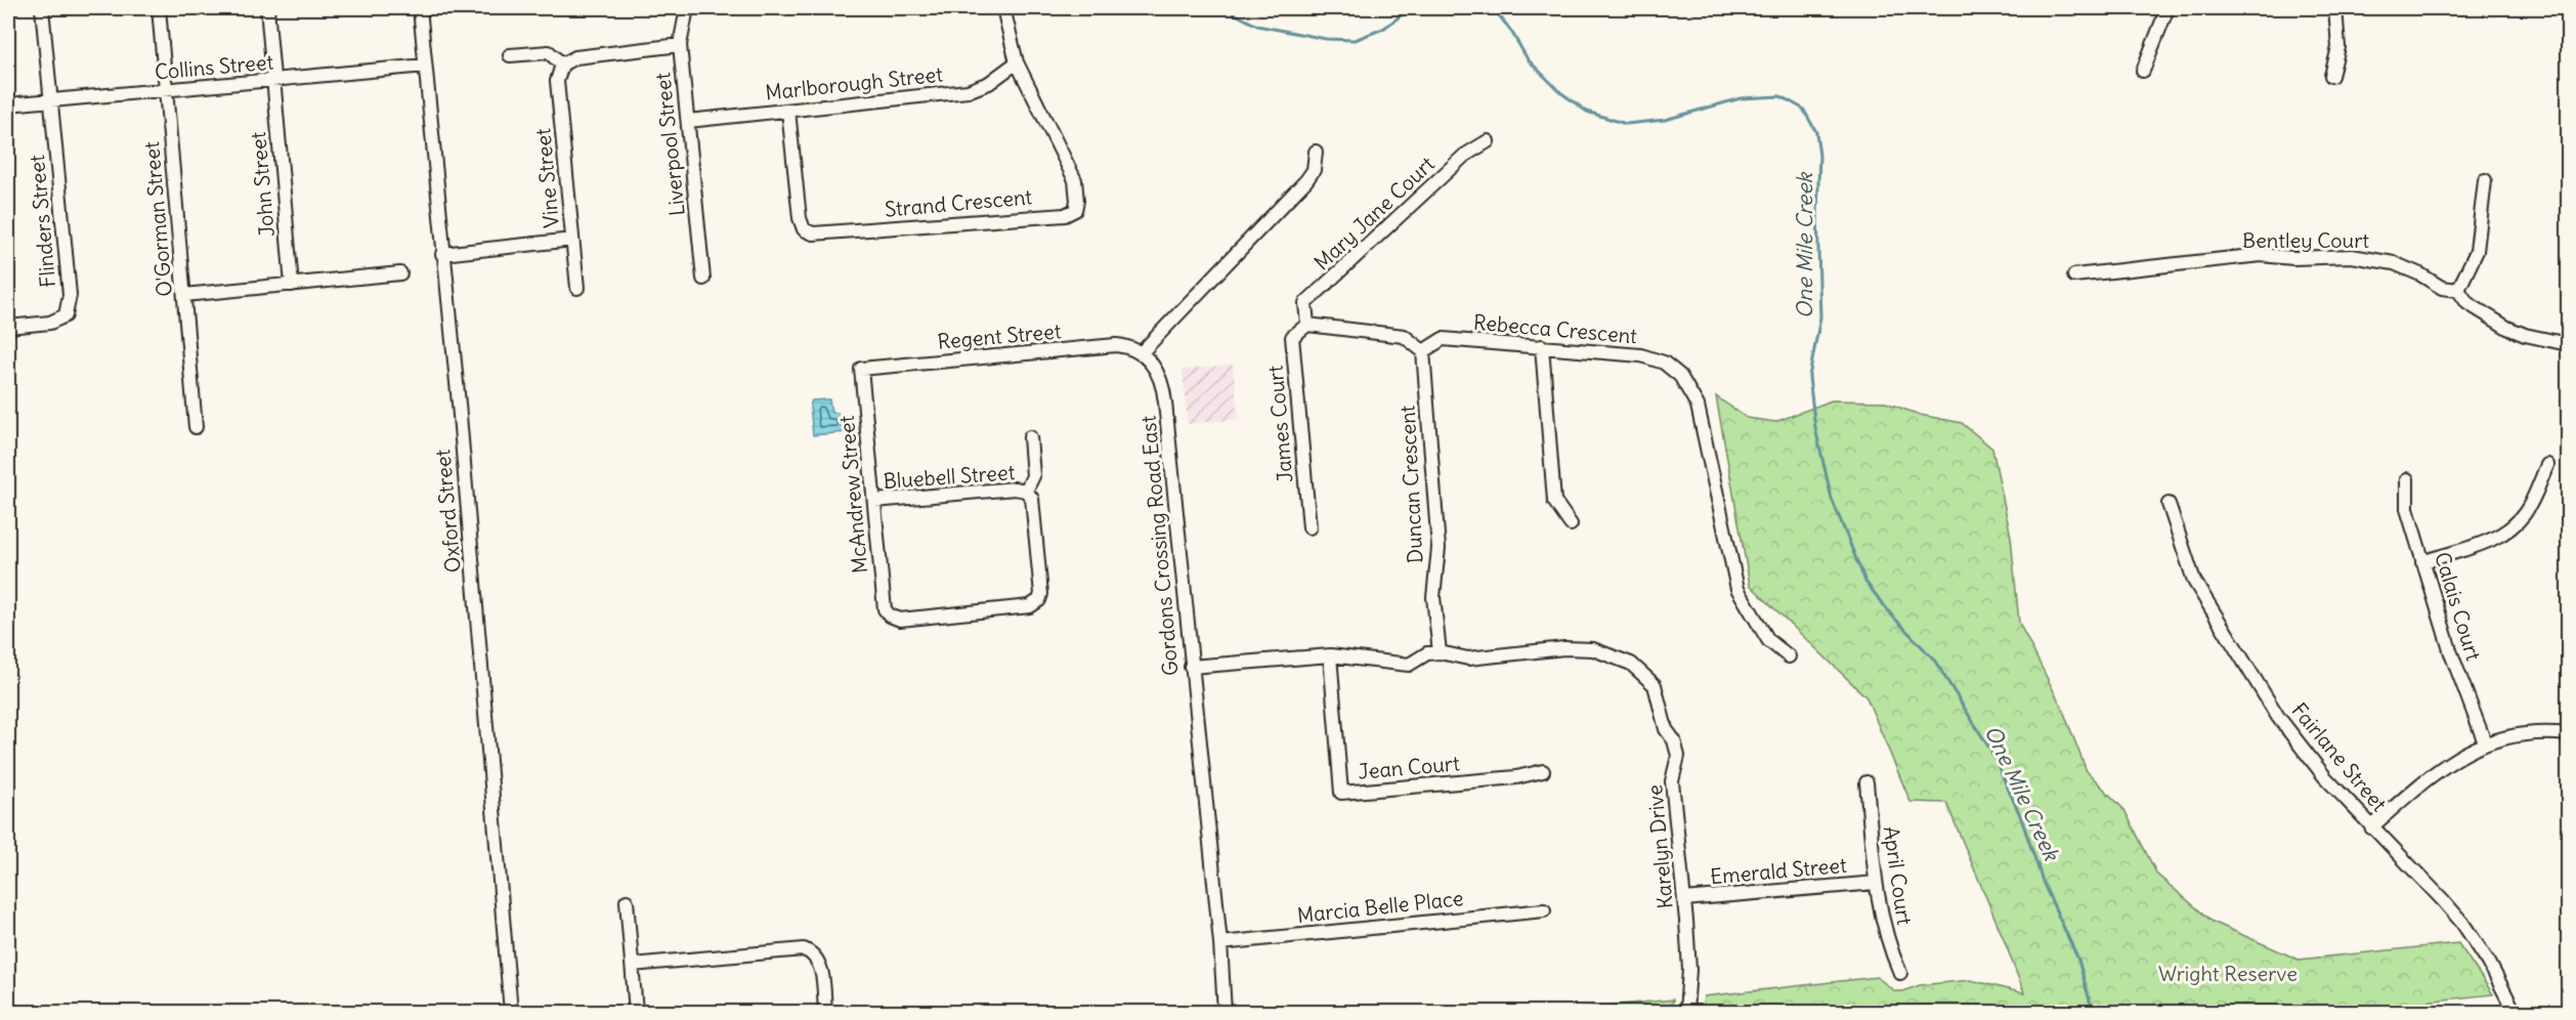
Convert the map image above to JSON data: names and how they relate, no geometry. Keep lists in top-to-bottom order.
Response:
{
  "streets": {
    "street": [
      "Collins Street",
      "Marlborough Street",
      "Liverpool Street",
      "Vine Street",
      "John Street",
      "Strand Crescent",
      "Mary Jane Court",
      "O'Gorman Street",
      "Flinders Street",
      "Bentley Court",
      "Rebecca Crescent",
      "Regent Street",
      "James Court",
      "Bluebell Street",
      "Duncan Crescent",
      "McAndrew Street",
      "Oxford Street",
      "Gordons Crossing Road East",
      "Calais Court",
      "Fairlane Street",
      "Jean Court",
      "Karelyn Drive",
      "Emerald Street",
      "April Court",
      "Marcia Belle Place"
    ]
  },
  "crossings": [
    ["Collins Street", "John Street"],
    ["Collins Street", "O'Gorman Street"],
    ["Collins Street", "Flinders Street"],
    ["Collins Street", "Oxford Street"],
    ["Marlborough Street", "Liverpool Street"],
    ["Marlborough Street", "Strand Crescent"],
    ["Mary Jane Court", "James Court"],
    ["Rebecca Crescent", "Duncan Crescent"],
    ["Regent Street", "McAndrew Street"],
    ["Regent Street", "Gordons Crossing Road East"],
    ["Bluebell Street", "McAndrew Street"],
    ["Duncan Crescent", "Karelyn Drive"],
    ["Gordons Crossing Road East", "Marcia Belle Place"],
    ["Karelyn Drive", "Emerald Street"],
    ["Emerald Street", "April Court"]
  ],
  "water": ["One Mile Creek"],
  "parks": ["Wright Reserve"]
}
